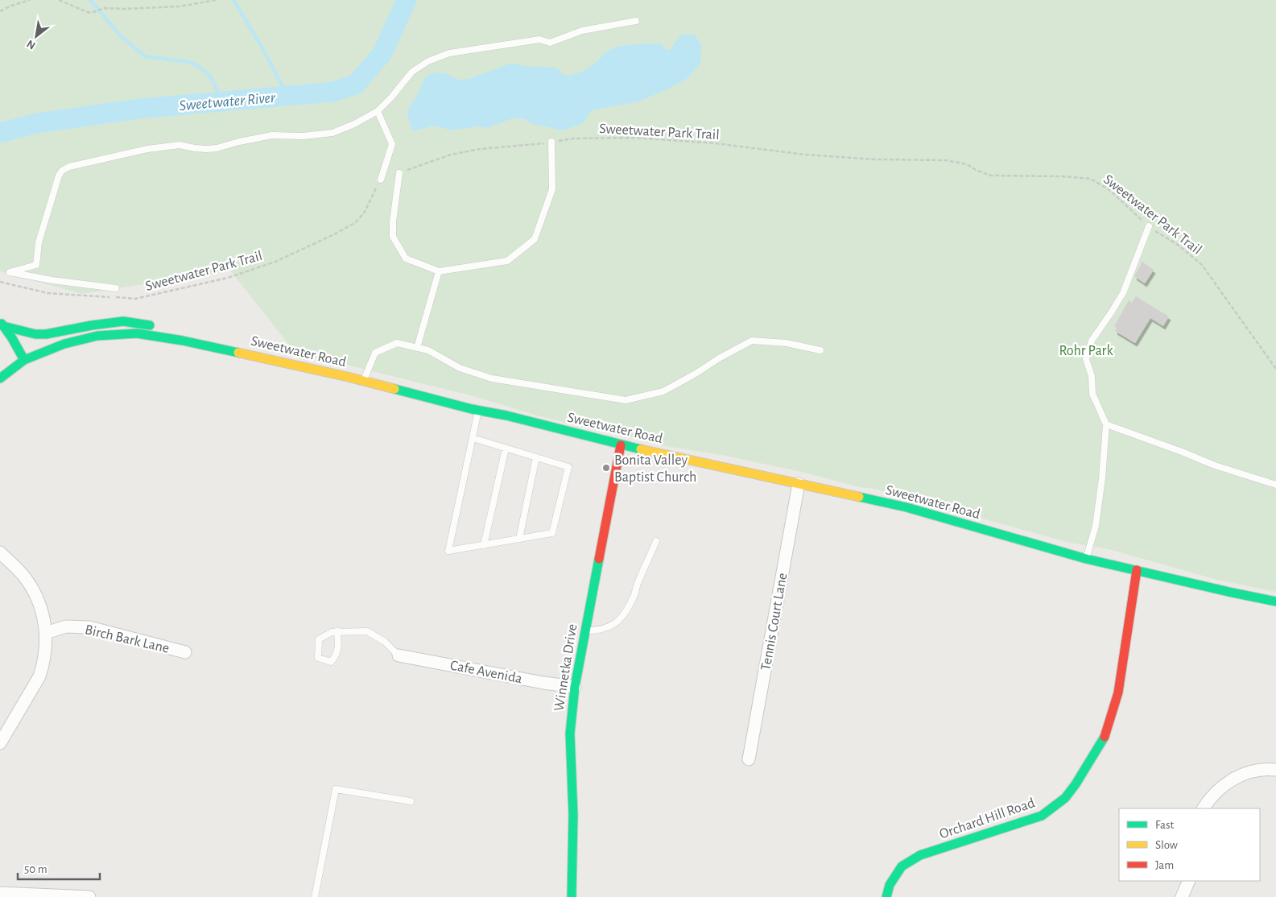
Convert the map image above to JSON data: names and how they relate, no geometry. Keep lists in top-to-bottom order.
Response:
{
  "streets": {
    "main road": ["Sweetwater Road", "Winnetka Drive", "Orchard Hill Road"],
    "street": ["Tennis Court Lane", "Birch Bark Lane", "Cafe Avenida"],
    "path": ["Sweetwater Park Trail"]
  },
  "crossings": [
    ["Sweetwater Road", "Tennis Court Lane"],
    ["Sweetwater Road", "Winnetka Drive"],
    ["Sweetwater Road", "Orchard Hill Road"],
    ["Winnetka Drive", "Cafe Avenida"]
  ],
  "water": ["Sweetwater River"],
  "parks": ["Rohr Park"],
  "places": ["Bonita Valley Baptist Church"],
  "legend": ["Fast", "Slow", "Jam"],
  "scale_bar": "50 m",
  "north": "bottom left"
}
